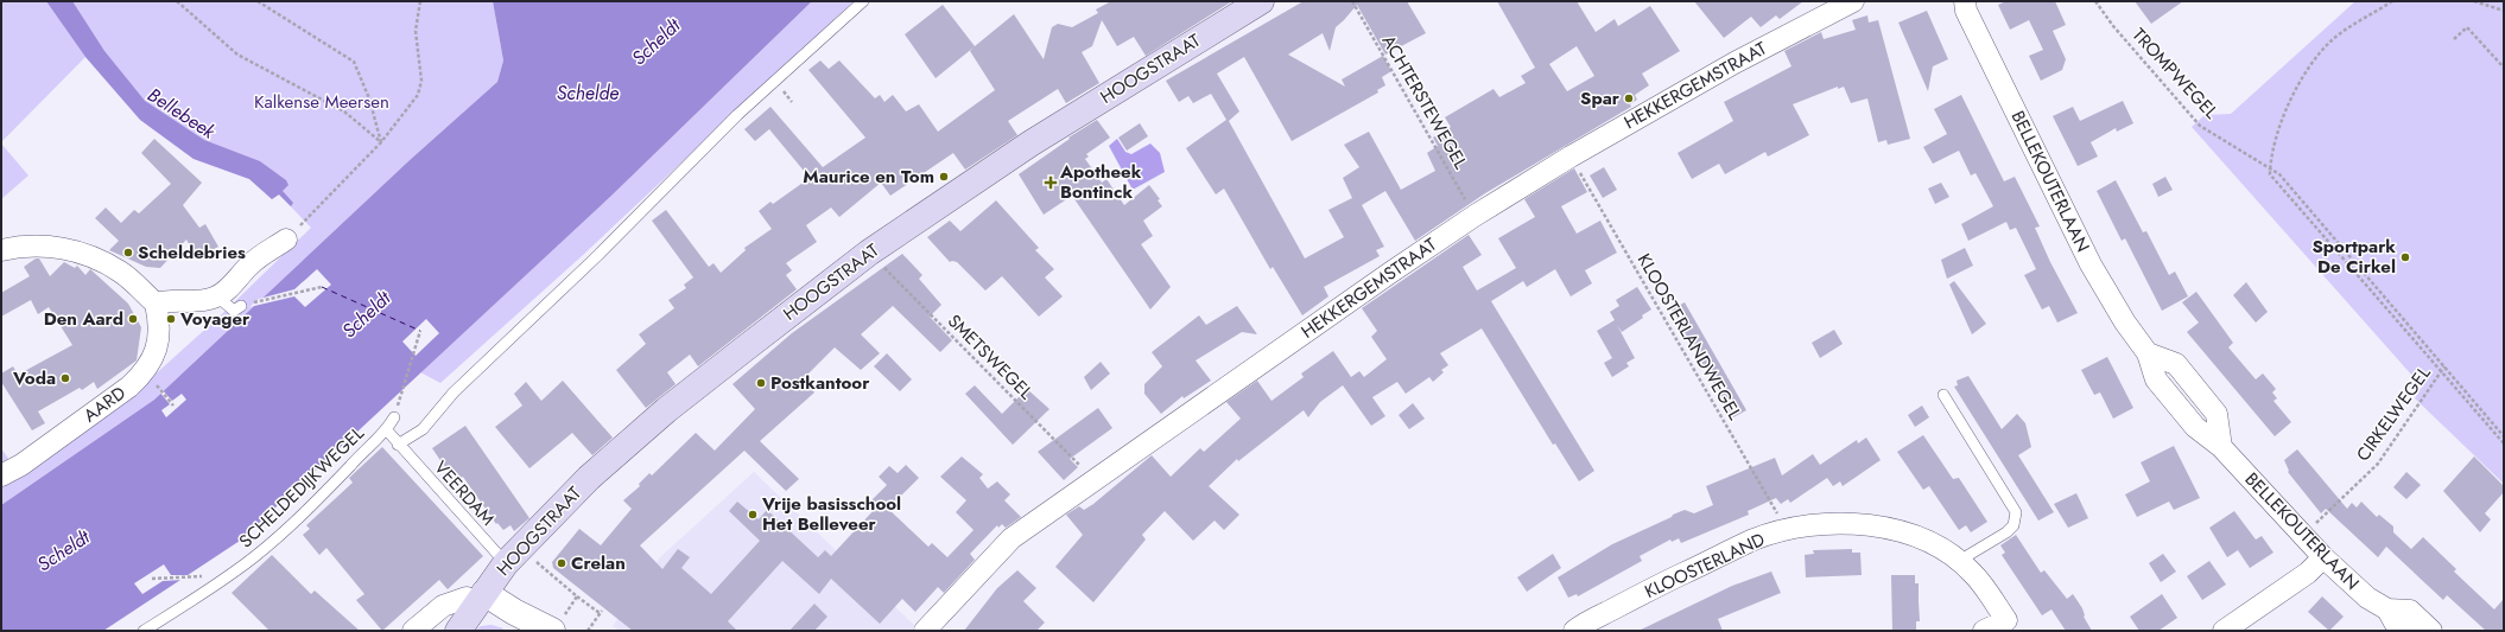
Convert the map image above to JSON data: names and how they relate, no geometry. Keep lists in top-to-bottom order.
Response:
{
  "streets": {
    "main road": ["HOOGSTRAAT"],
    "street": [
      "HEKKERGEMSTRAAT",
      "BELLEKOUTERLAAN",
      "AARD",
      "KLOOSTERLAND"
    ],
    "lane": ["SCHELDEDIJKWEGEL", "VEERDAM"],
    "path": [
      "TROMPWEGEL",
      "ACHTERSTEWEGEL",
      "KLOOSTERLANDWEGEL",
      "SMETSWEGEL",
      "CIRKELWEGEL"
    ]
  },
  "crossings": [
    ["HOOGSTRAAT", "SMETSWEGEL"],
    ["HOOGSTRAAT", "VEERDAM"],
    ["TROMPWEGEL", "CIRKELWEGEL"],
    ["HEKKERGEMSTRAAT", "ACHTERSTEWEGEL"],
    ["HEKKERGEMSTRAAT", "KLOOSTERLANDWEGEL"],
    ["HEKKERGEMSTRAAT", "SMETSWEGEL"],
    ["BELLEKOUTERLAAN", "CIRKELWEGEL"],
    ["KLOOSTERLANDWEGEL", "KLOOSTERLAND"],
    ["SCHELDEDIJKWEGEL", "VEERDAM"]
  ],
  "water": ["Scheldt", "Schelde", "Bellebeek"],
  "parks": ["Kalkense Meersen"],
  "places": {
    "other": [
      "Spar",
      "Maurice en Tom",
      "Scheldebries",
      "Sportpark De Cirkel",
      "Den Aard",
      "Voyager",
      "Voda",
      "Postkantoor",
      "Vrije basisschool Het Belleveer",
      "Crelan"
    ],
    "health": ["Apotheek Bontinck"]
  }
}
